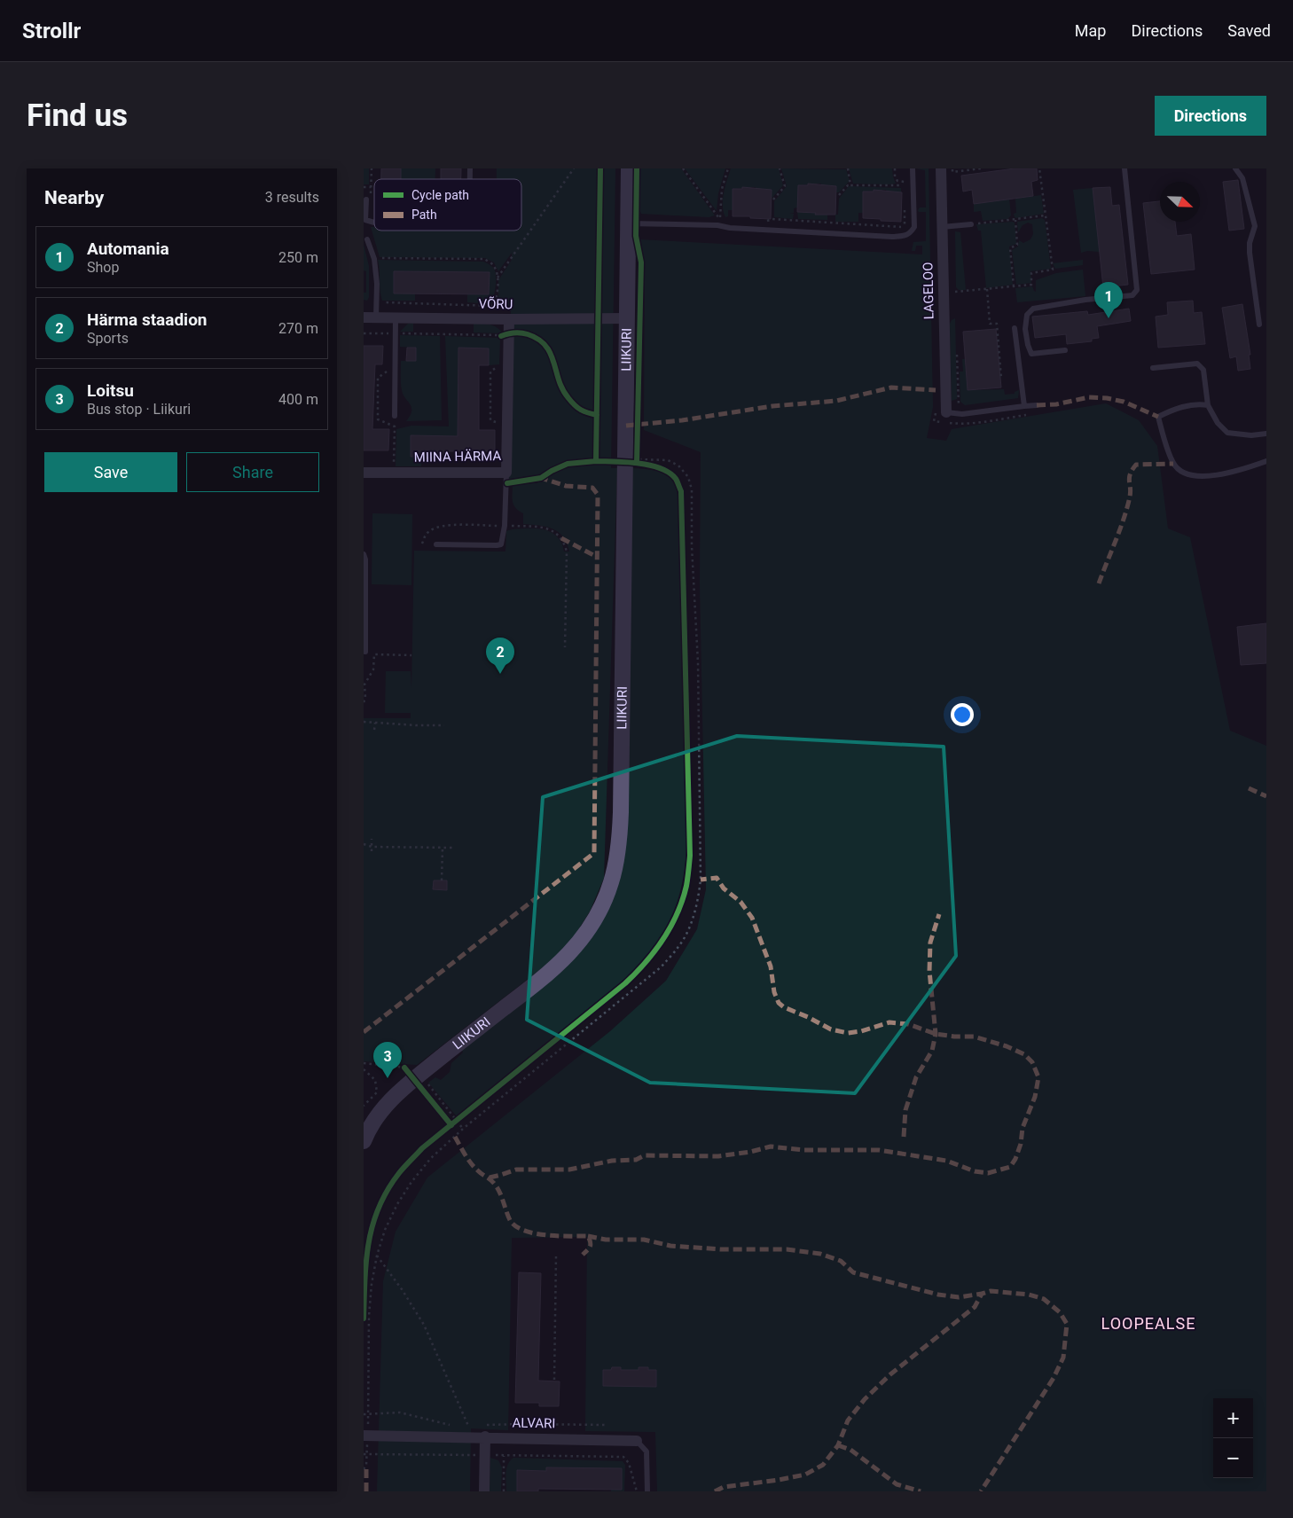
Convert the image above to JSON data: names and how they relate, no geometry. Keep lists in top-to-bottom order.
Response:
{
  "streets": {
    "street": [
      "LAGELOO",
      "VÕRU",
      "LIIKURI",
      "MIINA HÄRMA",
      "ALVARI"
    ]
  },
  "crossings": [
    ["VÕRU", "LIIKURI"],
    ["VÕRU", "MIINA HÄRMA"]
  ],
  "districts": ["LOOPEALSE"],
  "legend": ["Cycle path", "Path"],
  "north": "bottom right",
  "page": {
    "header": "Strollr",
    "nav": ["Map", "Directions", "Saved"],
    "buttons": [
      "Directions",
      ["Save", "Share"]
    ],
    "title": "Find us",
    "heading": ["Nearby", "3 results"],
    "list": [
      {
        "mark": "1",
        "name": "Automania",
        "note": "Shop",
        "value": "250 m"
      },
      {
        "mark": "2",
        "name": "Härma staadion",
        "note": "Sports",
        "value": "270 m"
      },
      {
        "mark": "3",
        "name": "Loitsu",
        "note": "Bus stop · Liikuri",
        "value": "400 m"
      }
    ],
    "pins": ["1", "2", "3"],
    "map_buttons": ["+", "−"]
  }
}
